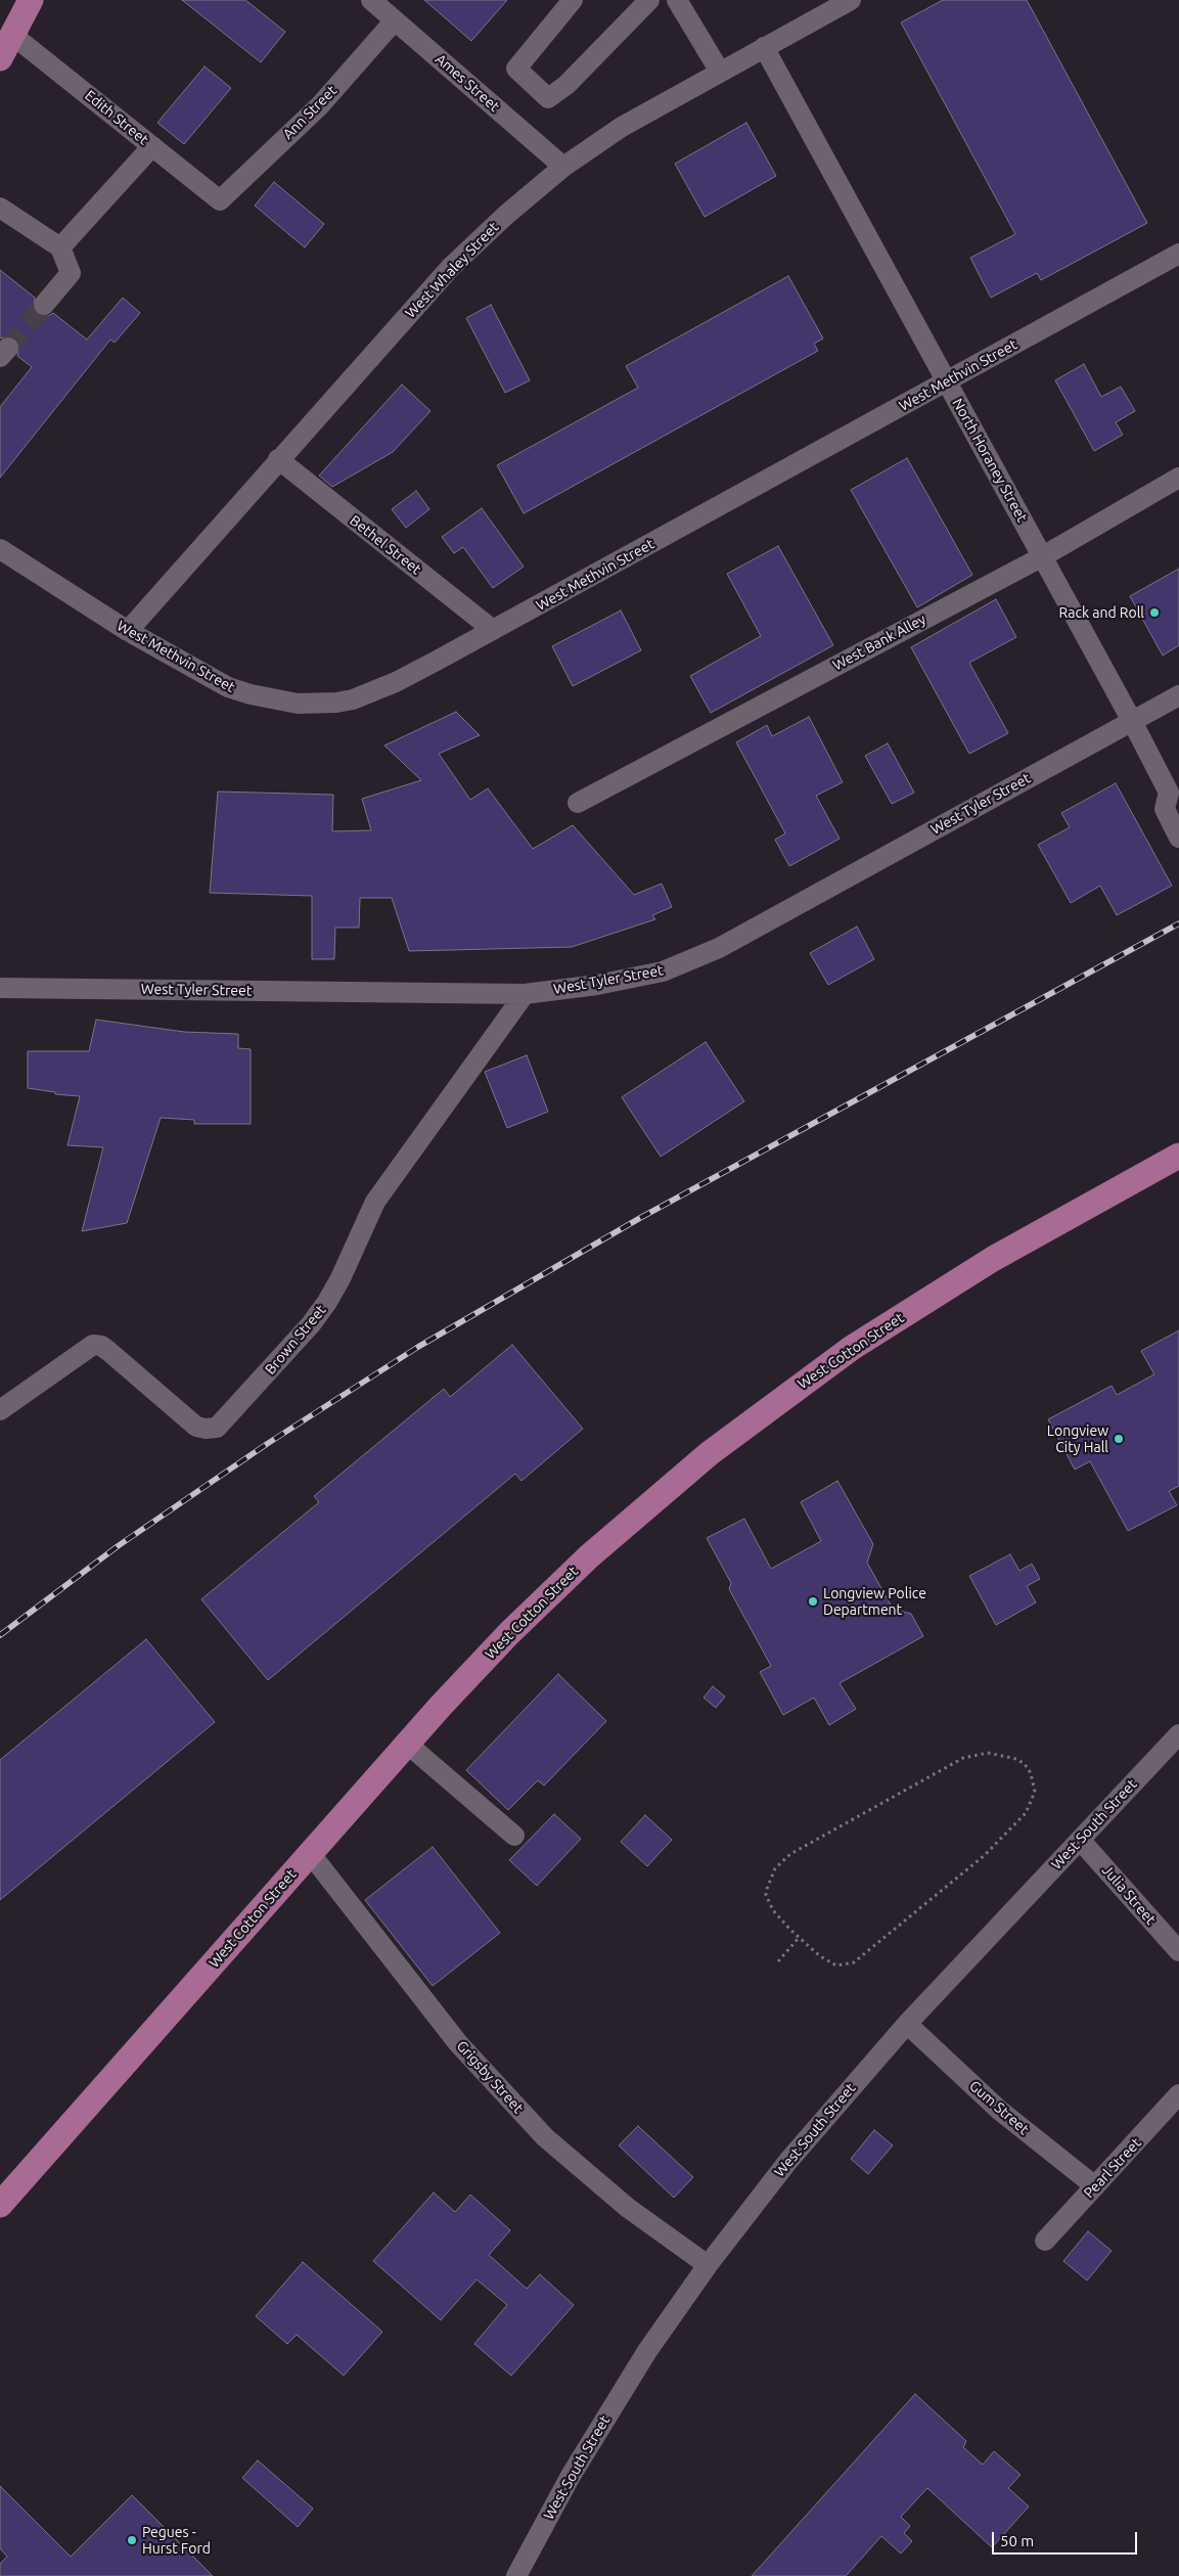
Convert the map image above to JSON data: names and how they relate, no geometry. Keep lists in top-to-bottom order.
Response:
{
  "streets": {
    "main road": ["West Cotton Street"],
    "street": [
      "Ames Street",
      "Ann Street",
      "Edith Street",
      "West Whaley Street",
      "West Methvin Street",
      "North Horaney Street",
      "Bethel Street",
      "West Bank Alley",
      "West Tyler Street",
      "Brown Street",
      "West South Street",
      "Julia Street",
      "Grigsby Street",
      "Gum Street",
      "Pearl Street"
    ]
  },
  "crossings": [
    ["Ames Street", "Ann Street"],
    ["Ames Street", "West Whaley Street"],
    ["Ann Street", "Edith Street"],
    ["West Whaley Street", "West Methvin Street"],
    ["West Whaley Street", "North Horaney Street"],
    ["West Whaley Street", "Bethel Street"],
    ["West Methvin Street", "North Horaney Street"],
    ["West Methvin Street", "Bethel Street"],
    ["North Horaney Street", "West Bank Alley"],
    ["North Horaney Street", "West Tyler Street"],
    ["West Tyler Street", "Brown Street"],
    ["West Cotton Street", "Grigsby Street"],
    ["West South Street", "Julia Street"],
    ["West South Street", "Grigsby Street"],
    ["West South Street", "Gum Street"],
    ["Gum Street", "Pearl Street"]
  ],
  "places": [
    "Rack and Roll",
    "Longview City Hall",
    "Longview Police Department",
    "Pegues - Hurst Ford"
  ],
  "scale_bar": "50 m"
}
